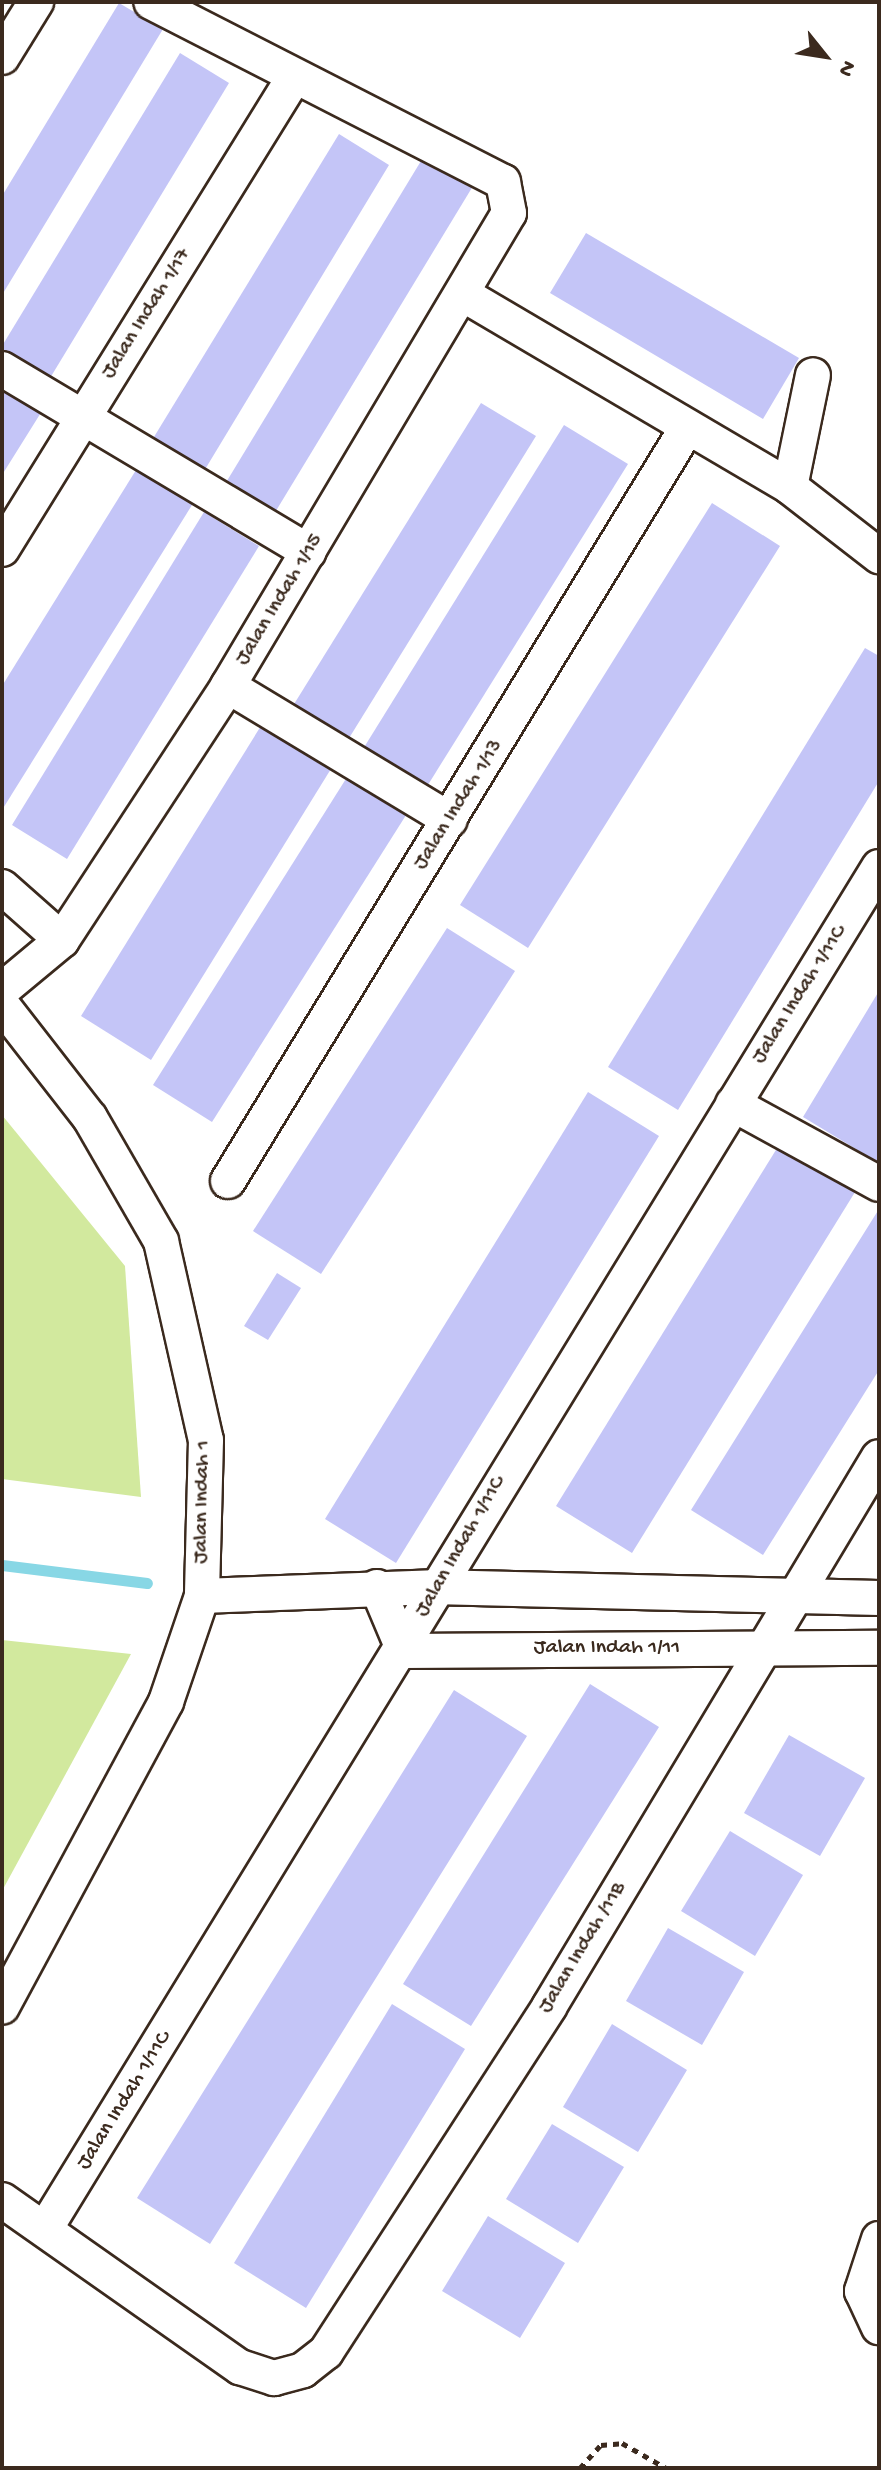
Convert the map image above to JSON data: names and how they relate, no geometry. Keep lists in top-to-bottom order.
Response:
{
  "streets": {
    "street": [
      "Jalan Indah 1/17",
      "Jalan Indah 1/15",
      "Jalan Indah 1/13",
      "Jalan Indah 1/11C",
      "Jalan Indah 1",
      "Jalan Indah 1/11",
      "Jalan Indah /11B"
    ]
  },
  "crossings": [
    ["Jalan Indah 1/17", "Jalan Indah 1/15"],
    ["Jalan Indah 1/11C", "Jalan Indah 1/11"],
    ["Jalan Indah 1/11C", "Jalan Indah /11B"],
    ["Jalan Indah 1/11", "Jalan Indah /11B"]
  ],
  "north": "bottom right"
}
